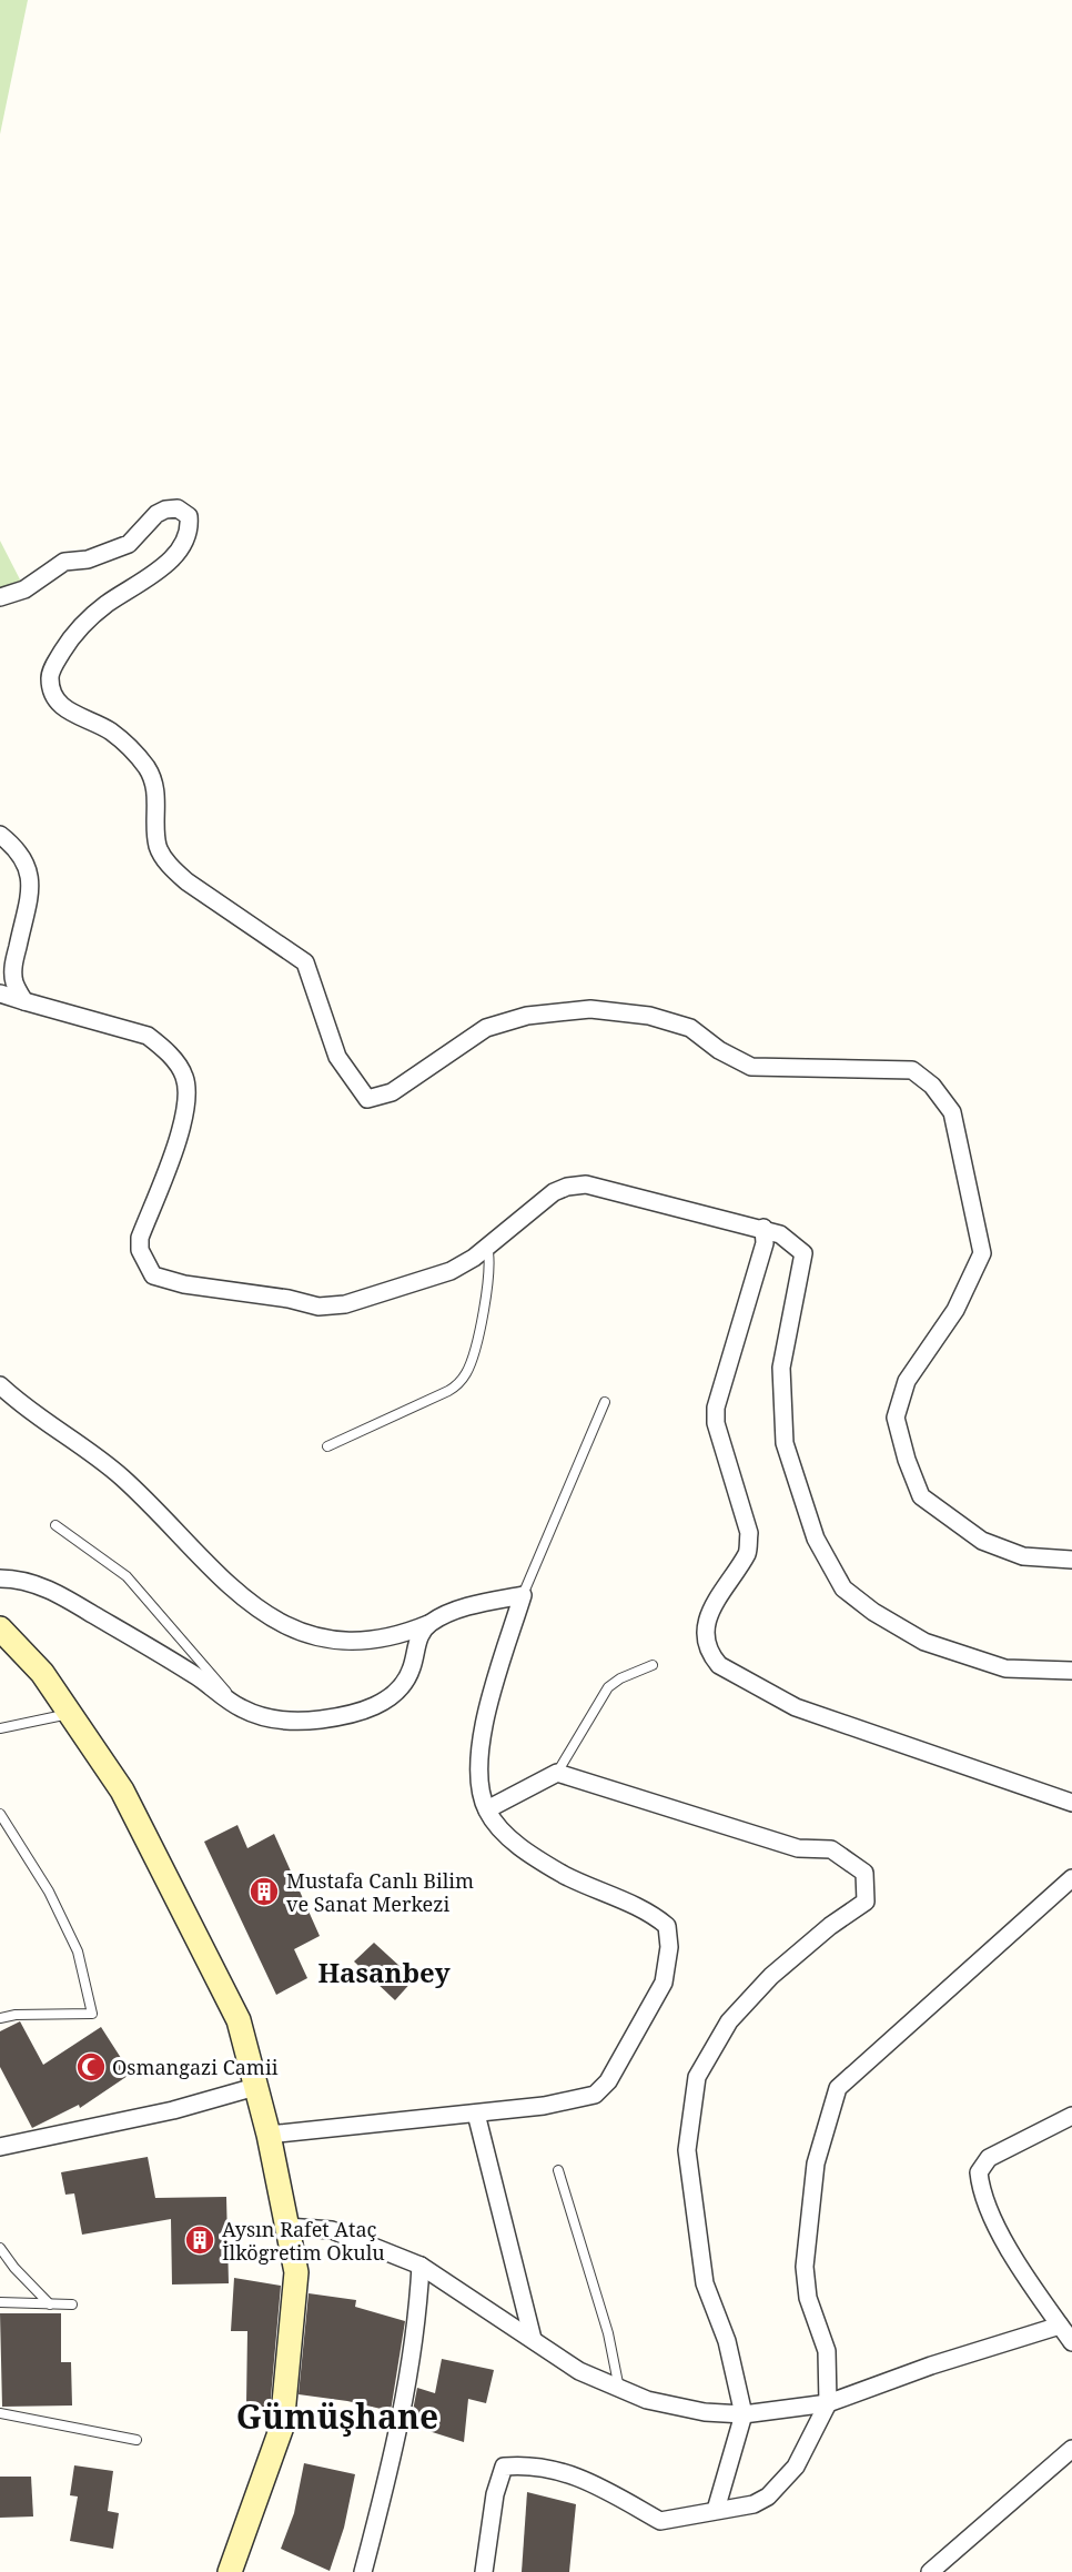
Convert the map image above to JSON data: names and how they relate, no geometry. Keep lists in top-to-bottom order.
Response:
{
  "districts": ["Hasanbey", "Gümüşhane"],
  "places": {
    "building": ["Mustafa Canlı Bilim ve Sanat Merkezi", "Aysın Rafet Ataç İlkögretim Okulu"],
    "mosque": ["Osmangazi Camii"]
  }
}
